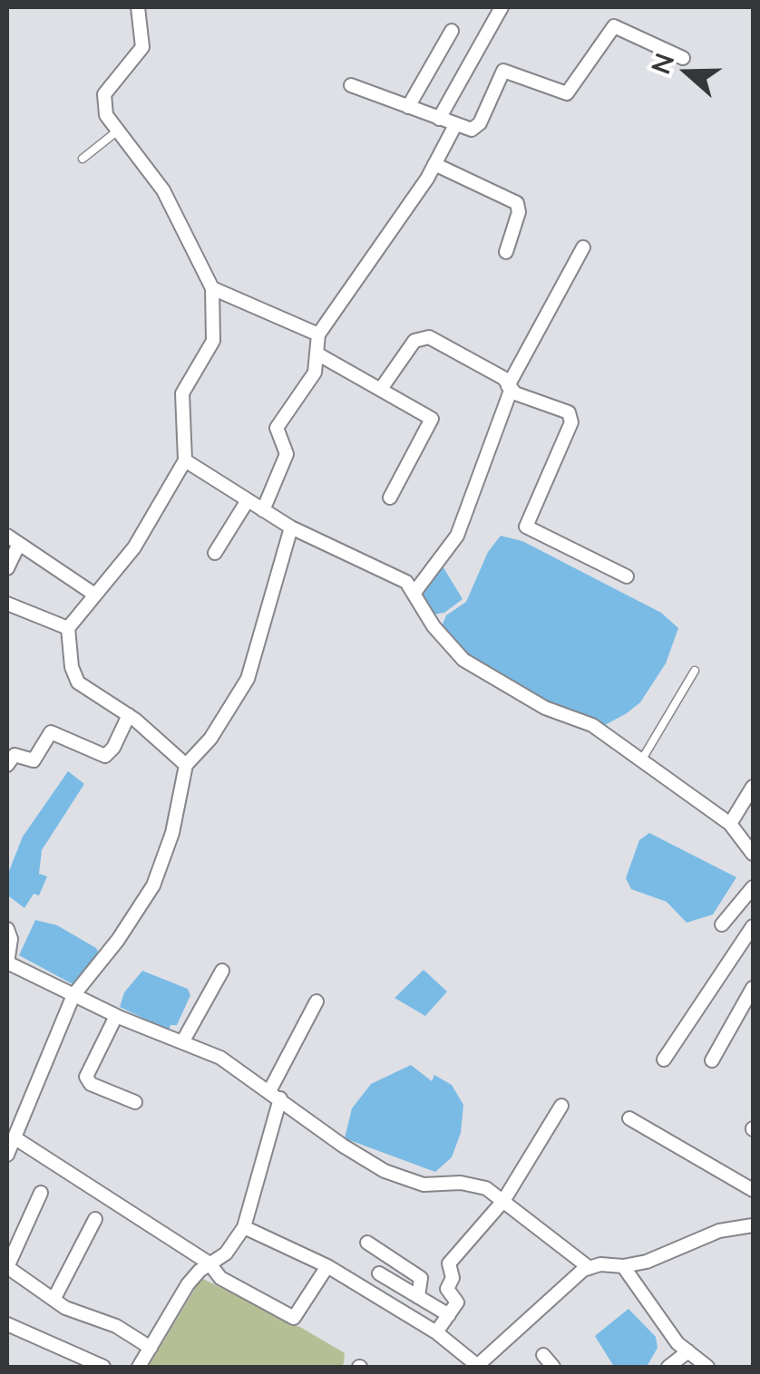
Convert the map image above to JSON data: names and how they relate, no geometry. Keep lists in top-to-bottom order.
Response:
{
  "north": "left"
}
